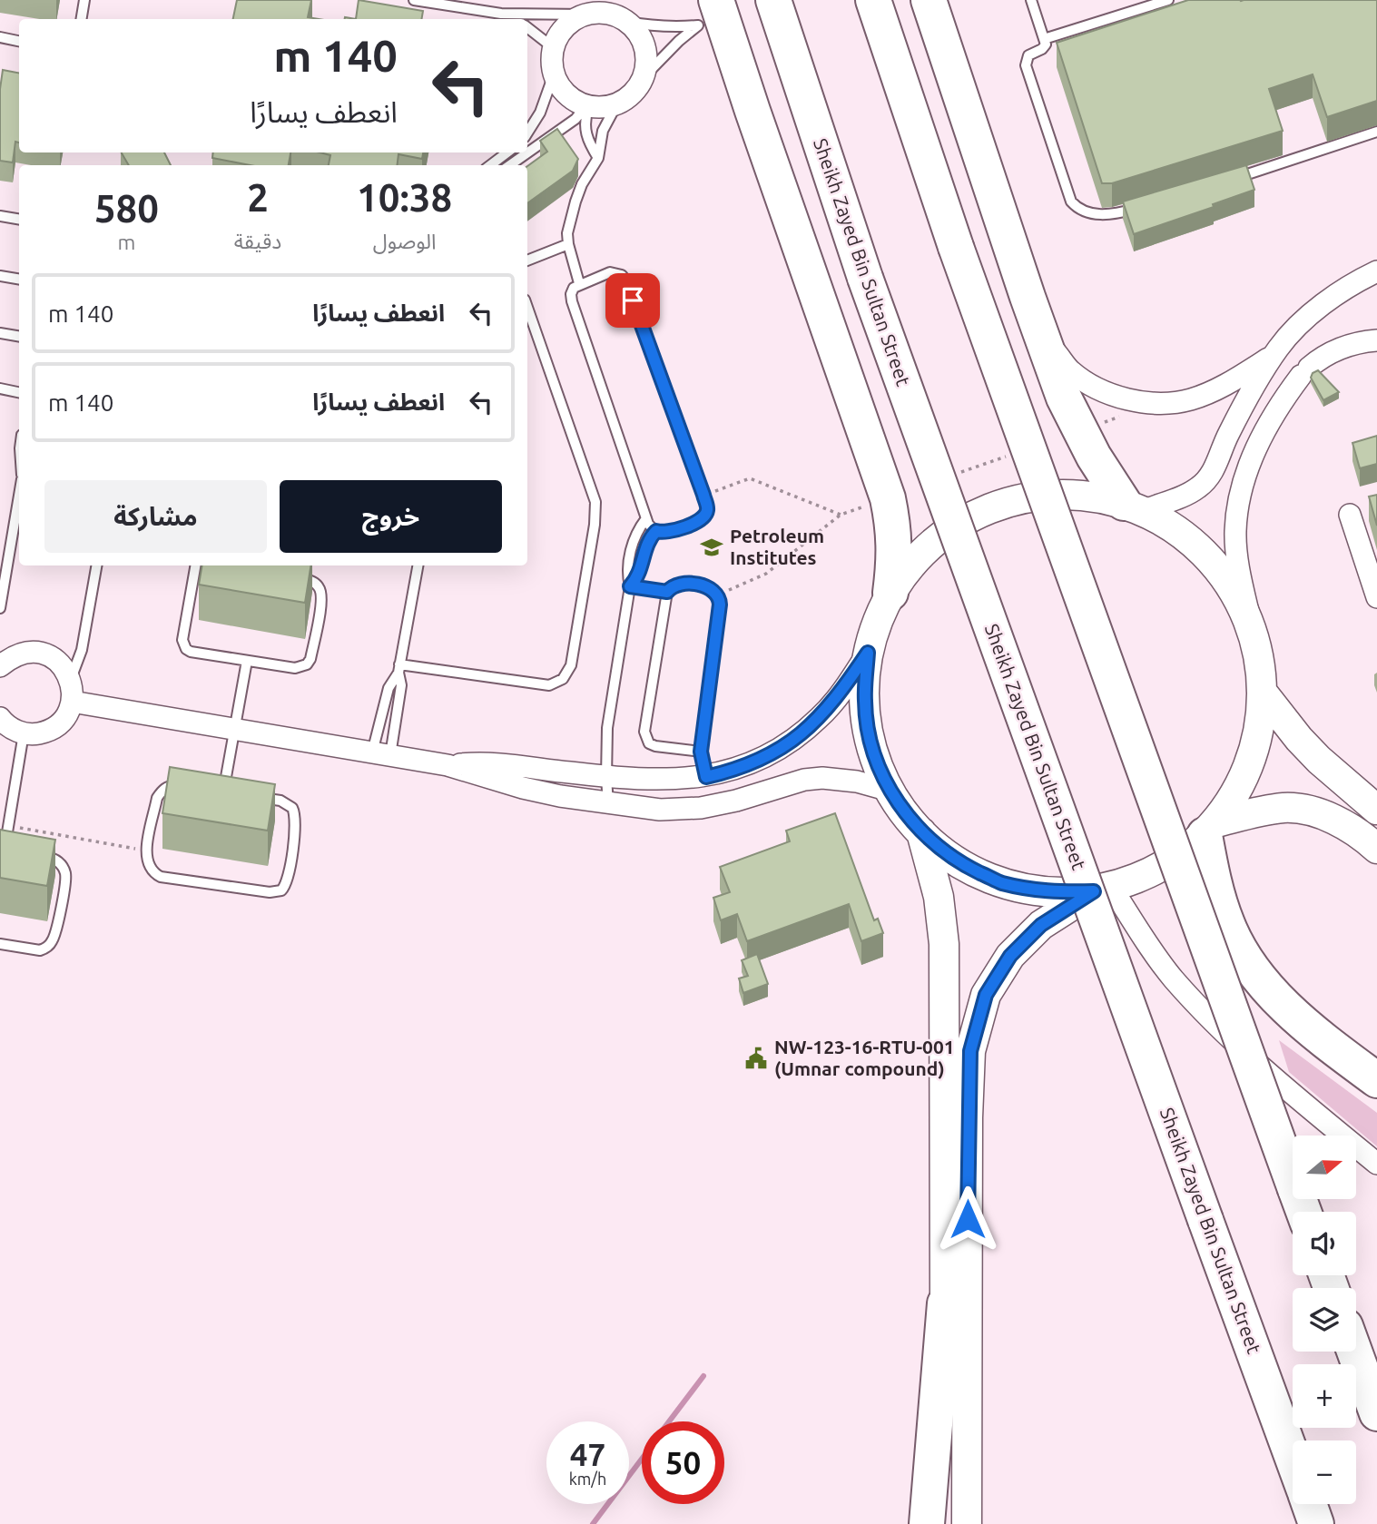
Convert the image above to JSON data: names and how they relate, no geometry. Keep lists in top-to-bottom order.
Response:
{
  "streets": {
    "highway": ["Sheikh Zayed Bin Sultan Street"]
  },
  "places": {
    "school or university": ["Petroleum Institutes"],
    "public building": ["NW-123-16-RTU-001 (Umnar compound)"]
  },
  "north": "right",
  "page": {
    "turn": ["140 m", "انعطف يسارًا"],
    "eta": [
      "10:38",
      "الوصول",
      "2",
      "دقيقة",
      "580",
      "m"
    ],
    "list": [
      {
        "name": "انعطف يسارًا",
        "value": "140 m"
      },
      {
        "name": "انعطف يسارًا",
        "value": "140 m"
      }
    ],
    "buttons": ["خروج", "مشاركة"],
    "map_buttons": ["+", "−"],
    "speed": "47 km/h",
    "limit": "50"
  }
}
